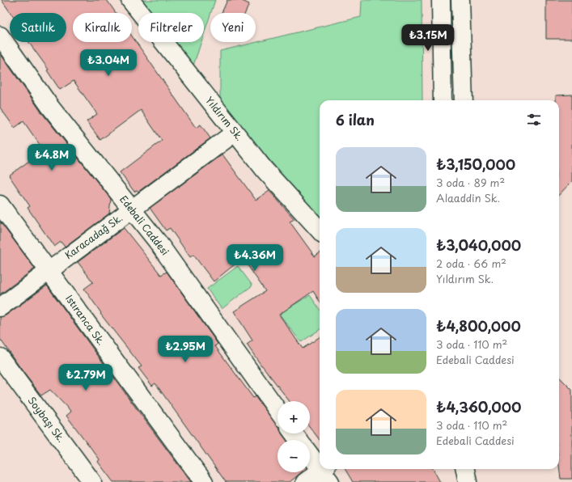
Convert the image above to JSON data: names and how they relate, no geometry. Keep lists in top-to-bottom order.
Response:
{
  "streets": {
    "street": [
      "Yıldırım Sk.",
      "Edebali Caddesi",
      "Karacadağ Sk.",
      "Istıranca Sk.",
      "Soybaşı Sk."
    ]
  },
  "crossings": [
    ["Yıldırım Sk.", "Karacadağ Sk."],
    ["Edebali Caddesi", "Karacadağ Sk."],
    ["Karacadağ Sk.", "Istıranca Sk."]
  ],
  "page": {
    "chip": [
      "Satılık",
      "Kiralık",
      "Filtreler",
      "Yeni"
    ],
    "price": [
      "₺3.15M",
      "₺3.04M",
      "₺4.8M",
      "₺4.36M",
      "₺2.95M",
      "₺2.79M"
    ],
    "heading": "6 ilan",
    "list": [
      {
        "name": "₺3,150,000",
        "note": "3 oda · 89 m² · Alaaddin Sk."
      },
      {
        "name": "₺3,040,000",
        "note": "2 oda · 66 m² · Yıldırım Sk."
      },
      {
        "name": "₺4,800,000",
        "note": "3 oda · 110 m² · Edebali Caddesi"
      },
      {
        "name": "₺4,360,000",
        "note": "3 oda · 110 m² · Edebali Caddesi"
      }
    ],
    "map_buttons": ["+", "−"]
  }
}
